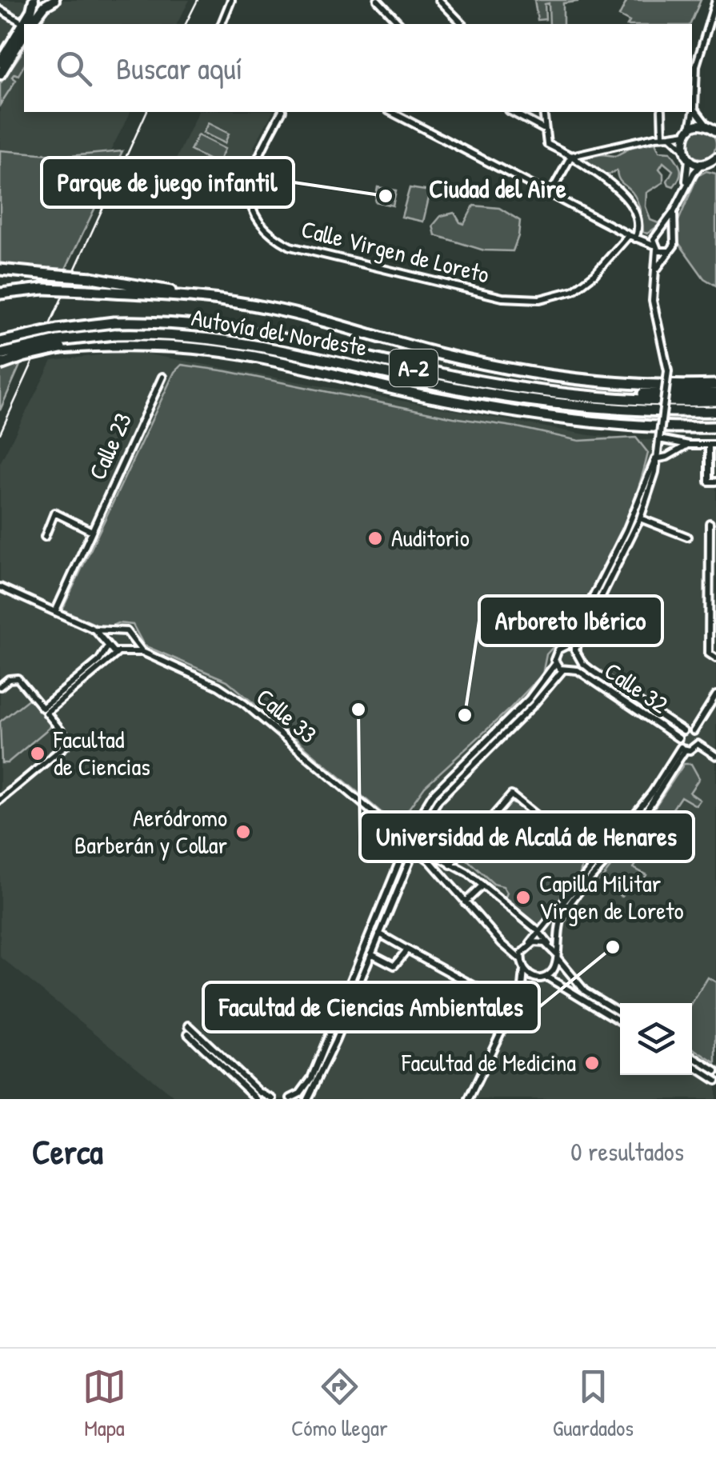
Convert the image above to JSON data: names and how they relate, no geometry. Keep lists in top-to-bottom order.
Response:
{
  "streets": {
    "highway": ["Autovía del Nordeste", "A-2"],
    "street": [
      "Calle Virgen de Loreto",
      "Calle 23",
      "Calle 32",
      "Calle 33"
    ]
  },
  "crossings": [
    ["Autovía del Nordeste", "A-2"]
  ],
  "districts": ["Ciudad del Aire"],
  "places": [
    "Parque de juego infantil",
    "Auditorio",
    "Universidad de Alcalá de Henares",
    "Arboreto Ibérico",
    "Facultad de Ciencias",
    "Aeródromo Barberán y Collar",
    "Capilla Militar Virgen de Loreto",
    "Facultad de Ciencias Ambientales",
    "Facultad de Medicina"
  ],
  "page": {
    "search": "Buscar aquí",
    "heading": ["Cerca", "0 resultados"],
    "nav": ["Mapa", "Cómo llegar", "Guardados"]
  }
}
